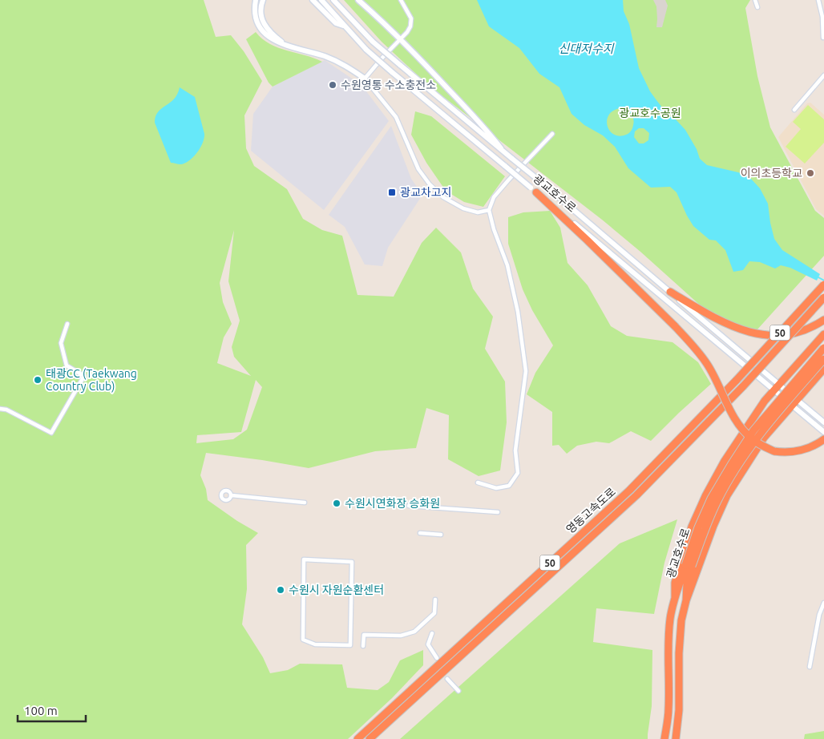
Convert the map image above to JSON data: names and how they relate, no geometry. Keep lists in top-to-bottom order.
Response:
{
  "streets": {
    "highway": ["광교호수로", "50", "영동고속도로"]
  },
  "water": ["신대저수지"],
  "parks": ["광교호수공원"],
  "places": {
    "other": [
      "수원영통 수소충전소",
      "이의초등학교",
      "태광CC (Taekwang Country Club)",
      "수원시연화장 승화원",
      "수원시 자원순환센터"
    ],
    "transit": ["광교차고지"]
  },
  "scale_bar": "100 m"
}
